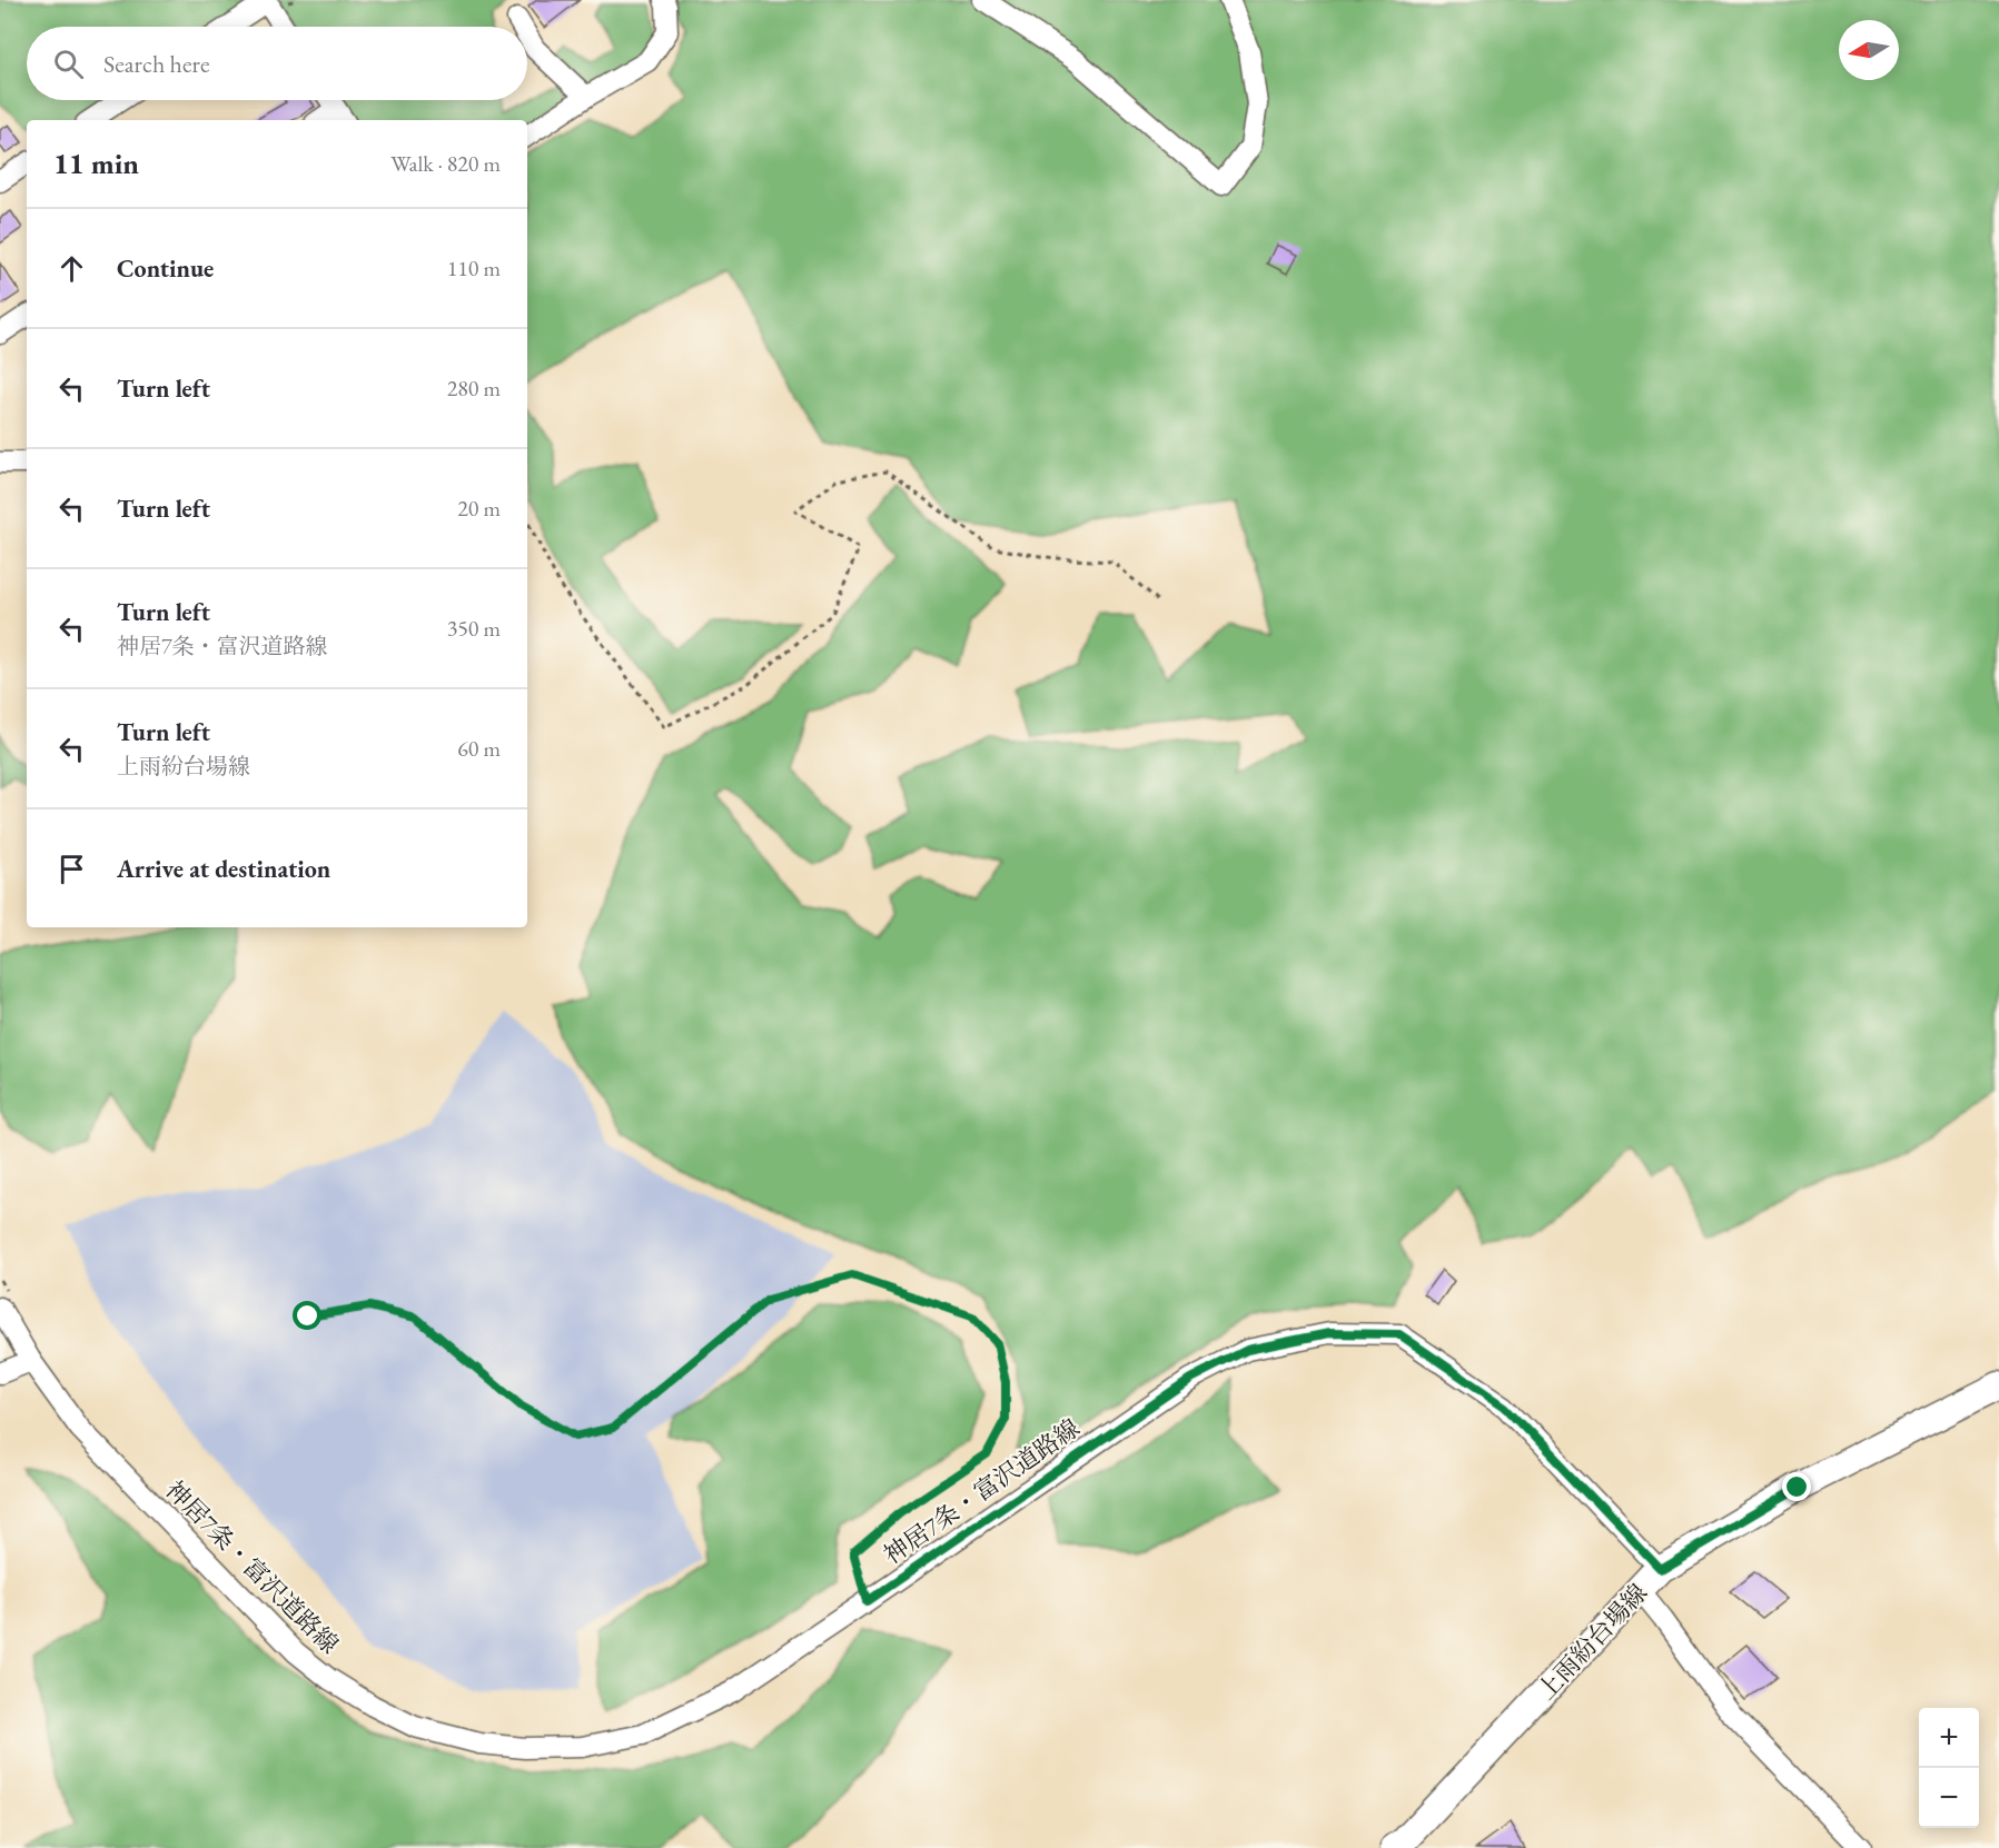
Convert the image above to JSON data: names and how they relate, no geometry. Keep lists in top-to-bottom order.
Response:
{
  "streets": {
    "main road": ["上雨紛台場線"],
    "street": ["神居7条・富沢道路線"]
  },
  "crossings": [
    ["神居7条・富沢道路線", "上雨紛台場線"]
  ],
  "north": "left",
  "page": {
    "search": "Search here",
    "heading": ["11 min", "Walk · 820 m"],
    "list": [
      ["Continue", "110 m"],
      ["Turn left", "280 m"],
      ["Turn left", "20 m"],
      ["Turn left", "神居7条・富沢道路線", "350 m"],
      ["Turn left", "上雨紛台場線", "60 m"],
      "Arrive at destination"
    ],
    "map_buttons": ["+", "−"]
  }
}
